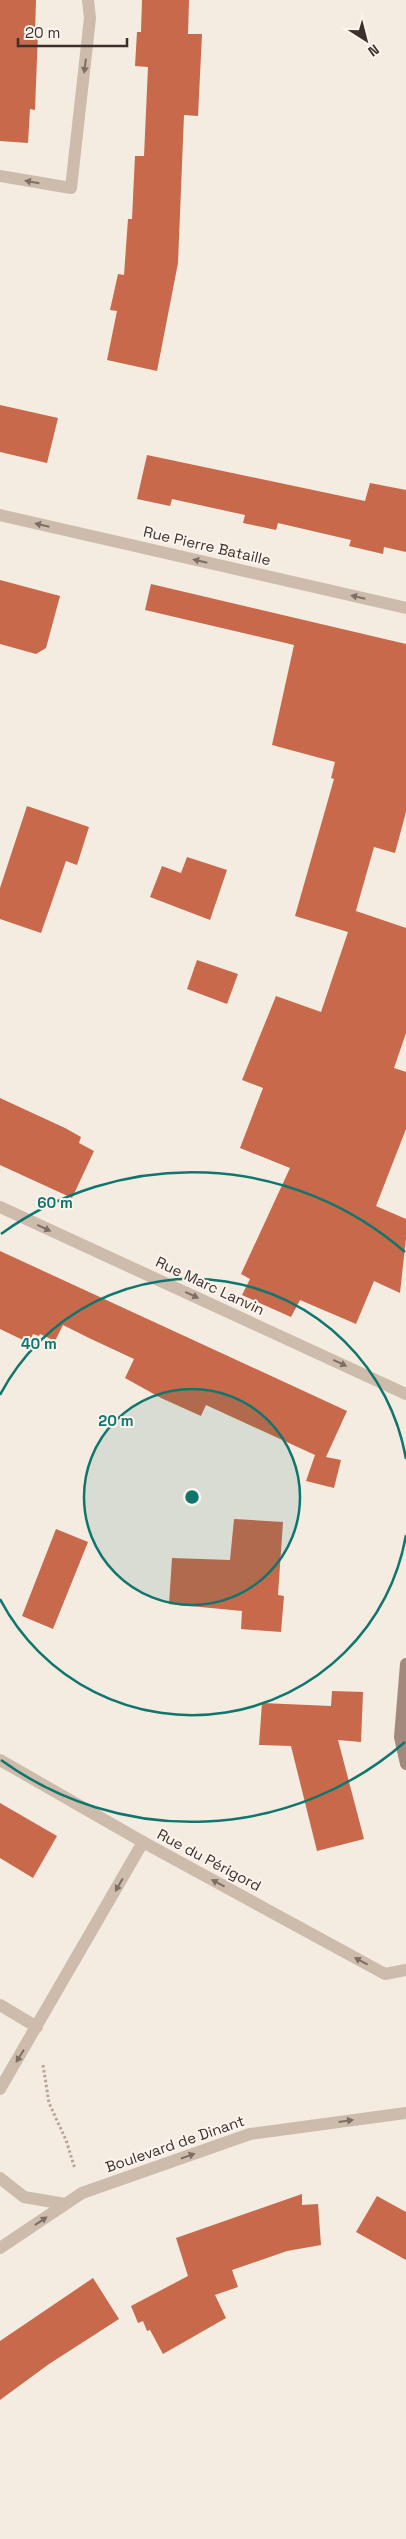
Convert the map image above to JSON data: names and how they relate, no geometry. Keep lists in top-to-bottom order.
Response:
{
  "streets": {
    "street": [
      "Rue Pierre Bataille",
      "Rue Marc Lanvin",
      "Rue du Périgord",
      "Boulevard de Dinant"
    ]
  },
  "one_way": [
    "Rue Pierre Bataille",
    "Rue Marc Lanvin",
    "Rue du Périgord",
    "Boulevard de Dinant"
  ],
  "scale_bar": "20 m",
  "north": "bottom right",
  "rings": ["60 m", "40 m", "20 m"]
}
